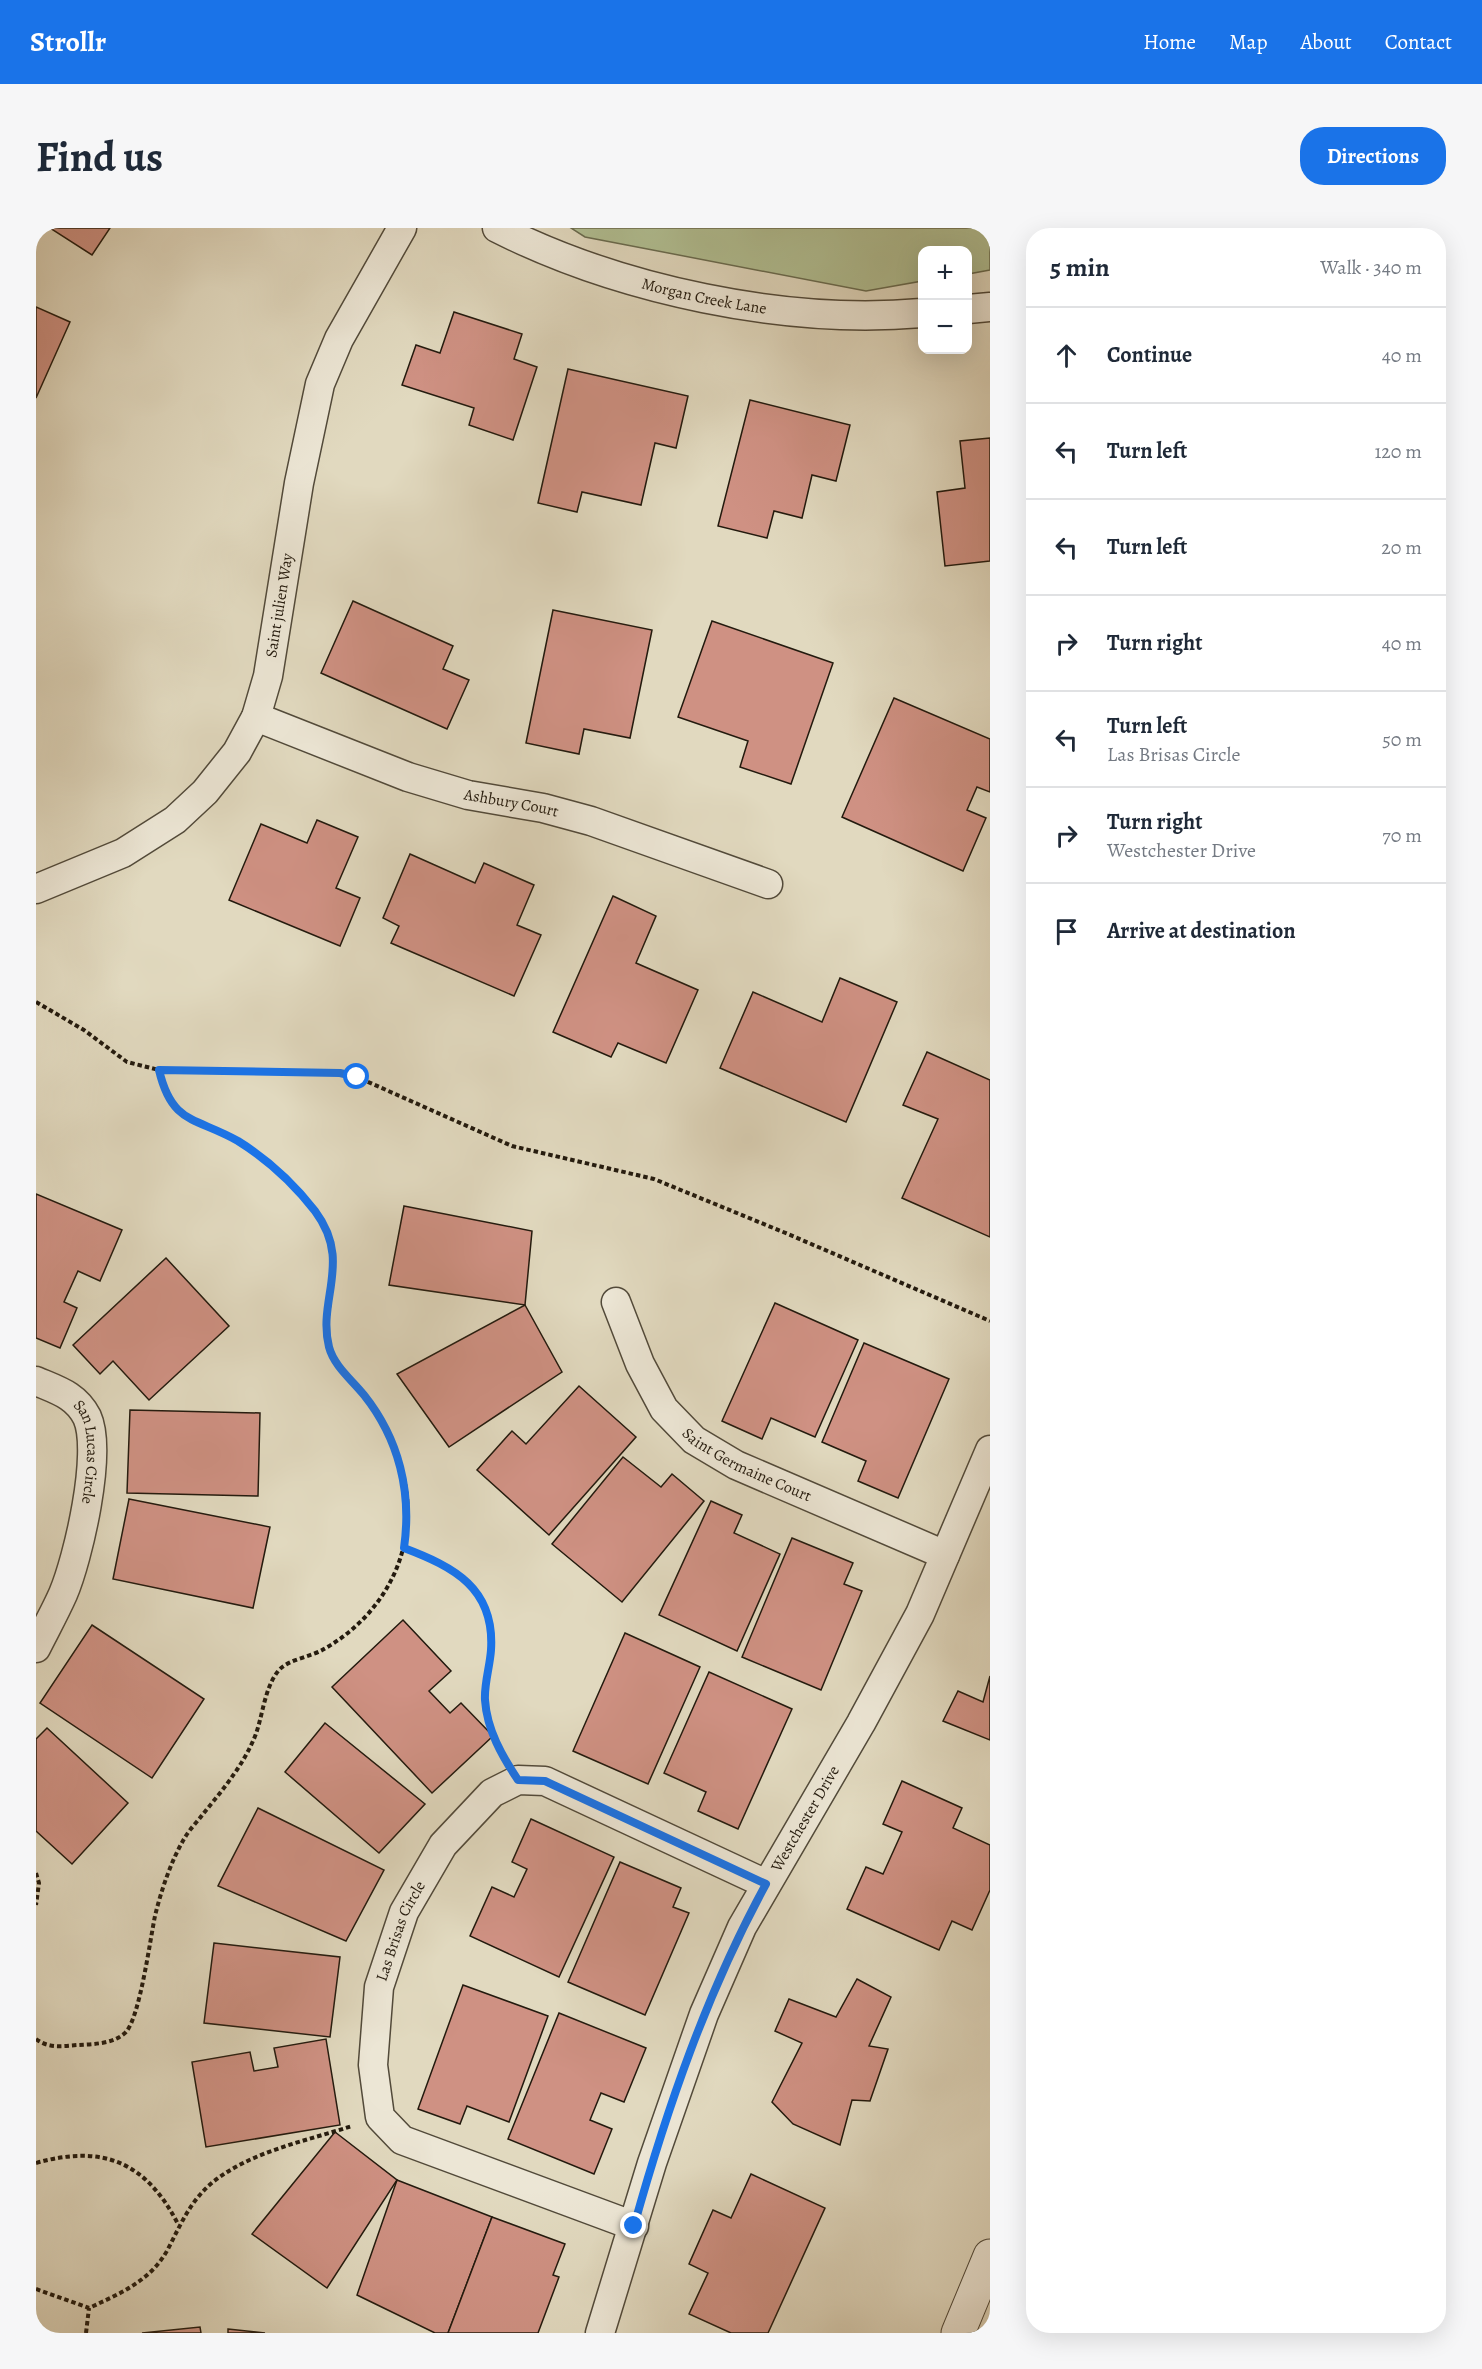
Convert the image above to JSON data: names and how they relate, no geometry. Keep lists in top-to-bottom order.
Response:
{
  "streets": {
    "street": [
      "Morgan Creek Lane",
      "Saint julien Way",
      "Ashbury Court",
      "San Lucas Circle",
      "Saint Germaine Court",
      "Westchester Drive",
      "Las Brisas Circle"
    ]
  },
  "crossings": [
    ["Saint julien Way", "Ashbury Court"],
    ["Saint Germaine Court", "Westchester Drive"]
  ],
  "page": {
    "header": "Strollr",
    "nav": [
      "Home",
      "Map",
      "About",
      "Contact"
    ],
    "buttons": "Directions",
    "title": "Find us",
    "heading": ["5 min", "Walk · 340 m"],
    "map_buttons": ["+", "−"],
    "list": [
      ["Continue", "40 m"],
      ["Turn left", "120 m"],
      ["Turn left", "20 m"],
      ["Turn right", "40 m"],
      ["Turn left", "Las Brisas Circle", "50 m"],
      ["Turn right", "Westchester Drive", "70 m"],
      "Arrive at destination"
    ]
  }
}
